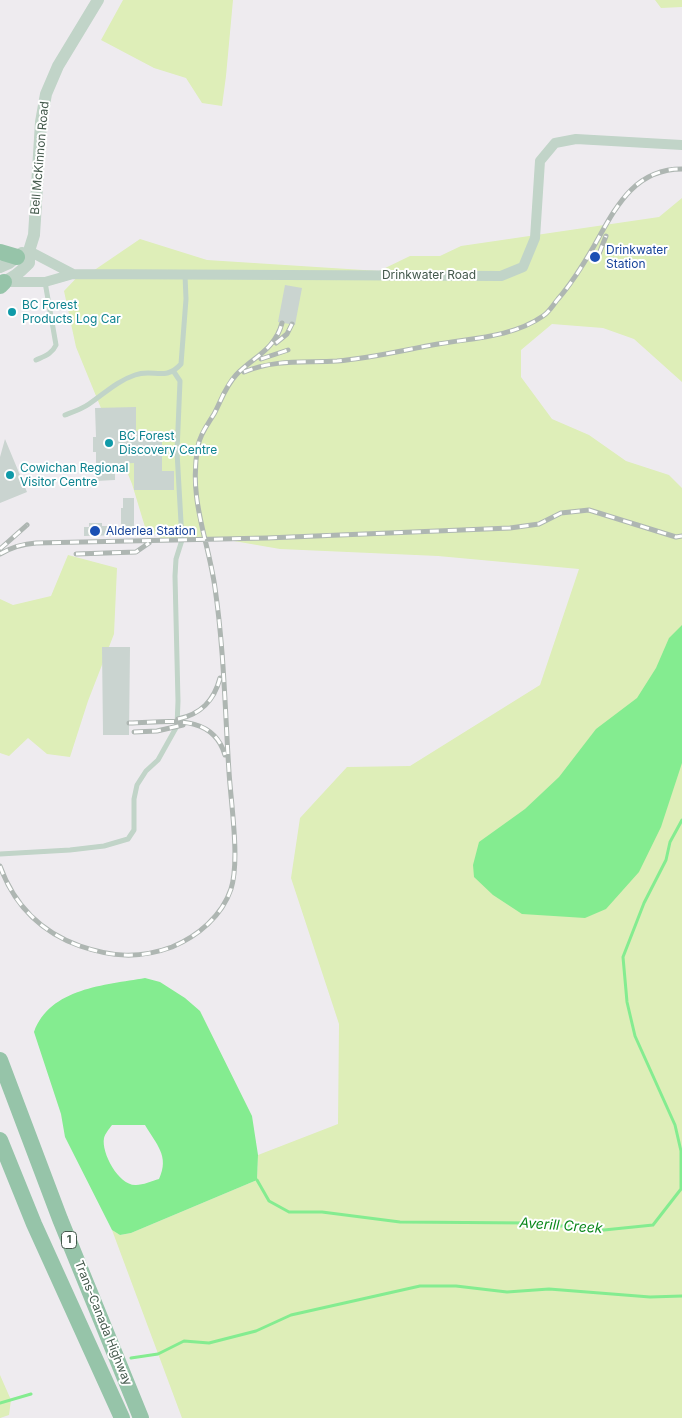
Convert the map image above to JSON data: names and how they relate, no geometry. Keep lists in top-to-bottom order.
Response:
{
  "streets": {
    "highway": ["1", "Trans-Canada Highway"],
    "street": ["Bell McKinnon Road", "Drinkwater Road"]
  },
  "crossings": [
    ["Bell McKinnon Road", "Drinkwater Road"]
  ],
  "water": ["Averill Creek"],
  "places": [
    "Drinkwater Station",
    "BC Forest Products Log Car",
    "BC Forest Discovery Centre",
    "Cowichan Regional Visitor Centre",
    "Alderlea Station"
  ]
}
